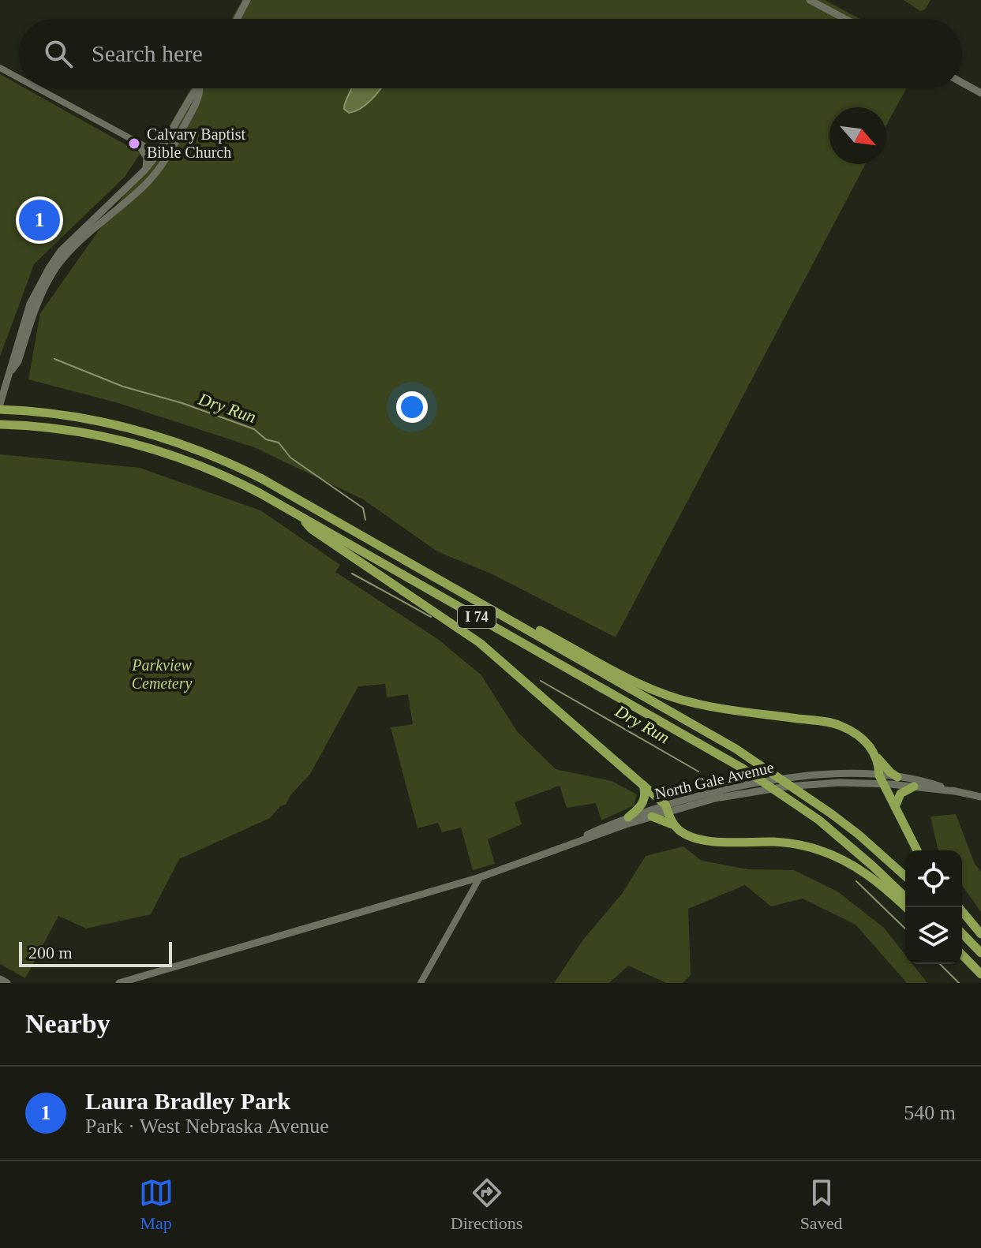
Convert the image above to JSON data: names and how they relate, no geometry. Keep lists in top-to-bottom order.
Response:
{
  "streets": {
    "highway": ["I 74"],
    "main road": ["North Gale Avenue"]
  },
  "water": ["Dry Run"],
  "parks": ["Parkview Cemetery"],
  "places": ["Calvary Baptist Bible Church"],
  "scale_bar": "200 m",
  "north": "bottom right",
  "page": {
    "search": "Search here",
    "pins": "1",
    "scale": "200 m",
    "heading": "Nearby",
    "list": [
      {
        "mark": "1",
        "name": "Laura Bradley Park",
        "note": "Park · West Nebraska Avenue",
        "value": "540 m"
      }
    ],
    "nav": ["Map", "Directions", "Saved"]
  }
}
